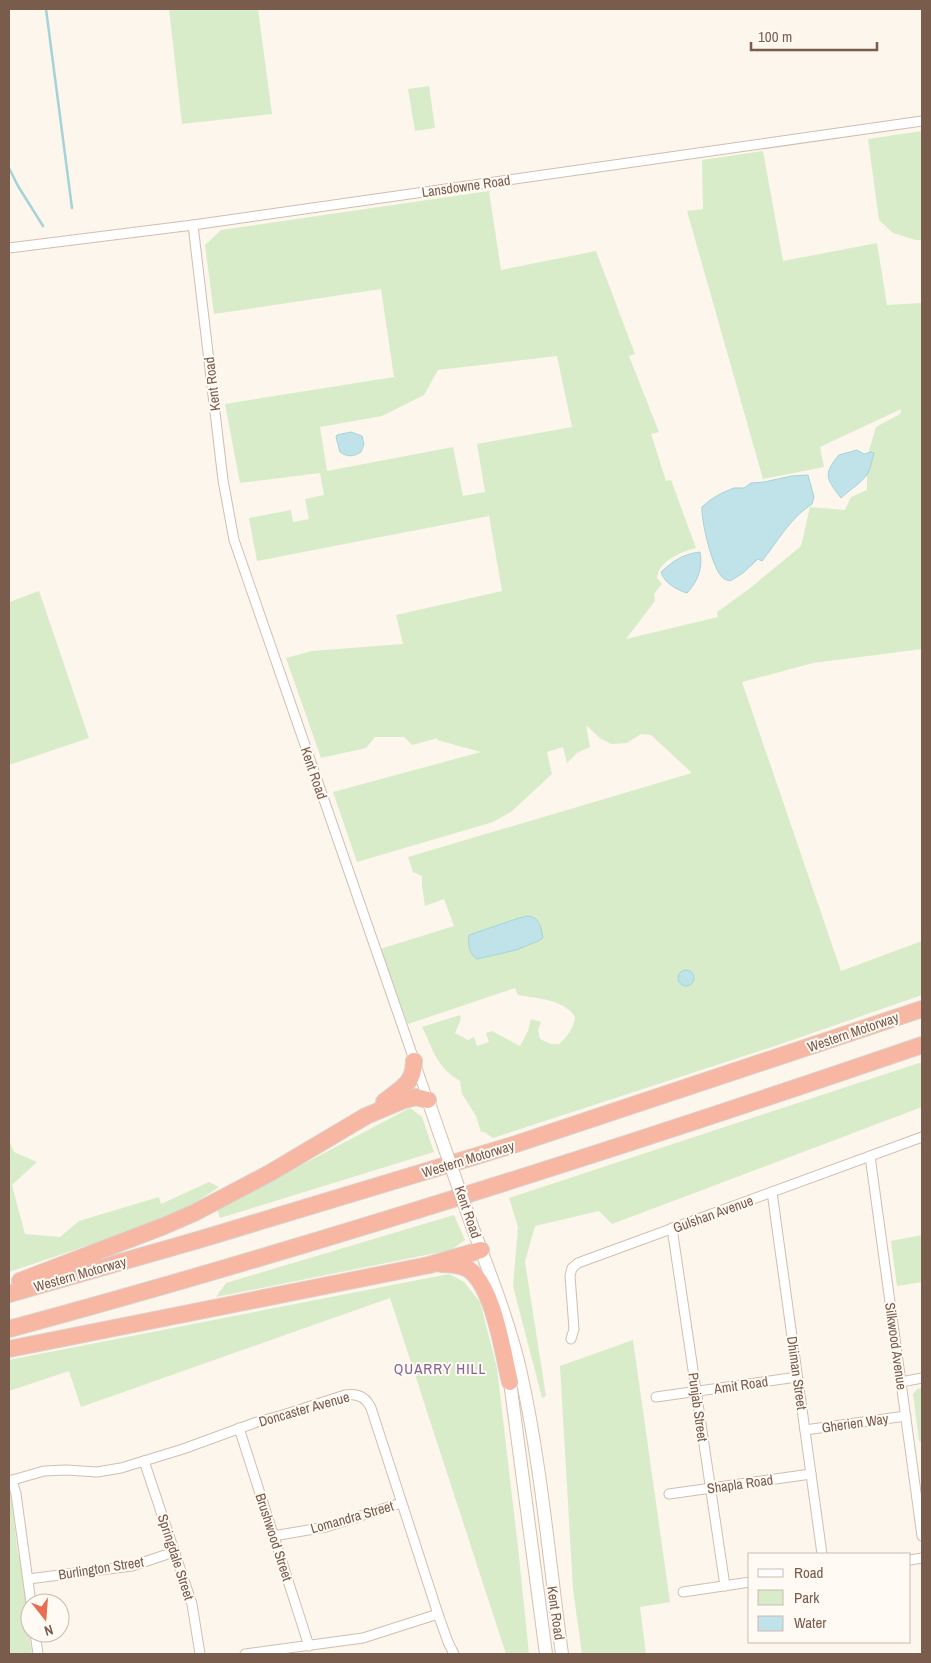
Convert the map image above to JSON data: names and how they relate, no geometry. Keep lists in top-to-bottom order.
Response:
{
  "streets": {
    "highway": ["Western Motorway"],
    "main road": ["Kent Road"],
    "street": [
      "Lansdowne Road",
      "Gulshan Avenue",
      "Silkwood Avenue",
      "Dhiman Street",
      "Amit Road",
      "Punjab Street",
      "Doncaster Avenue",
      "Gherien Way",
      "Shapla Road",
      "Lomandra Street",
      "Brushwood Street",
      "Springdale Street",
      "Burlington Street"
    ]
  },
  "crossings": [
    ["Lansdowne Road", "Kent Road"],
    ["Gulshan Avenue", "Silkwood Avenue"],
    ["Gulshan Avenue", "Dhiman Street"],
    ["Gulshan Avenue", "Punjab Street"],
    ["Silkwood Avenue", "Gherien Way"],
    ["Dhiman Street", "Amit Road"],
    ["Dhiman Street", "Gherien Way"],
    ["Dhiman Street", "Shapla Road"],
    ["Amit Road", "Punjab Street"],
    ["Punjab Street", "Shapla Road"],
    ["Doncaster Avenue", "Lomandra Street"],
    ["Doncaster Avenue", "Brushwood Street"],
    ["Doncaster Avenue", "Springdale Street"],
    ["Lomandra Street", "Brushwood Street"],
    ["Springdale Street", "Burlington Street"]
  ],
  "districts": ["QUARRY HILL"],
  "legend": ["Road", "Park", "Water"],
  "scale_bar": "100 m",
  "north": "bottom"
}
